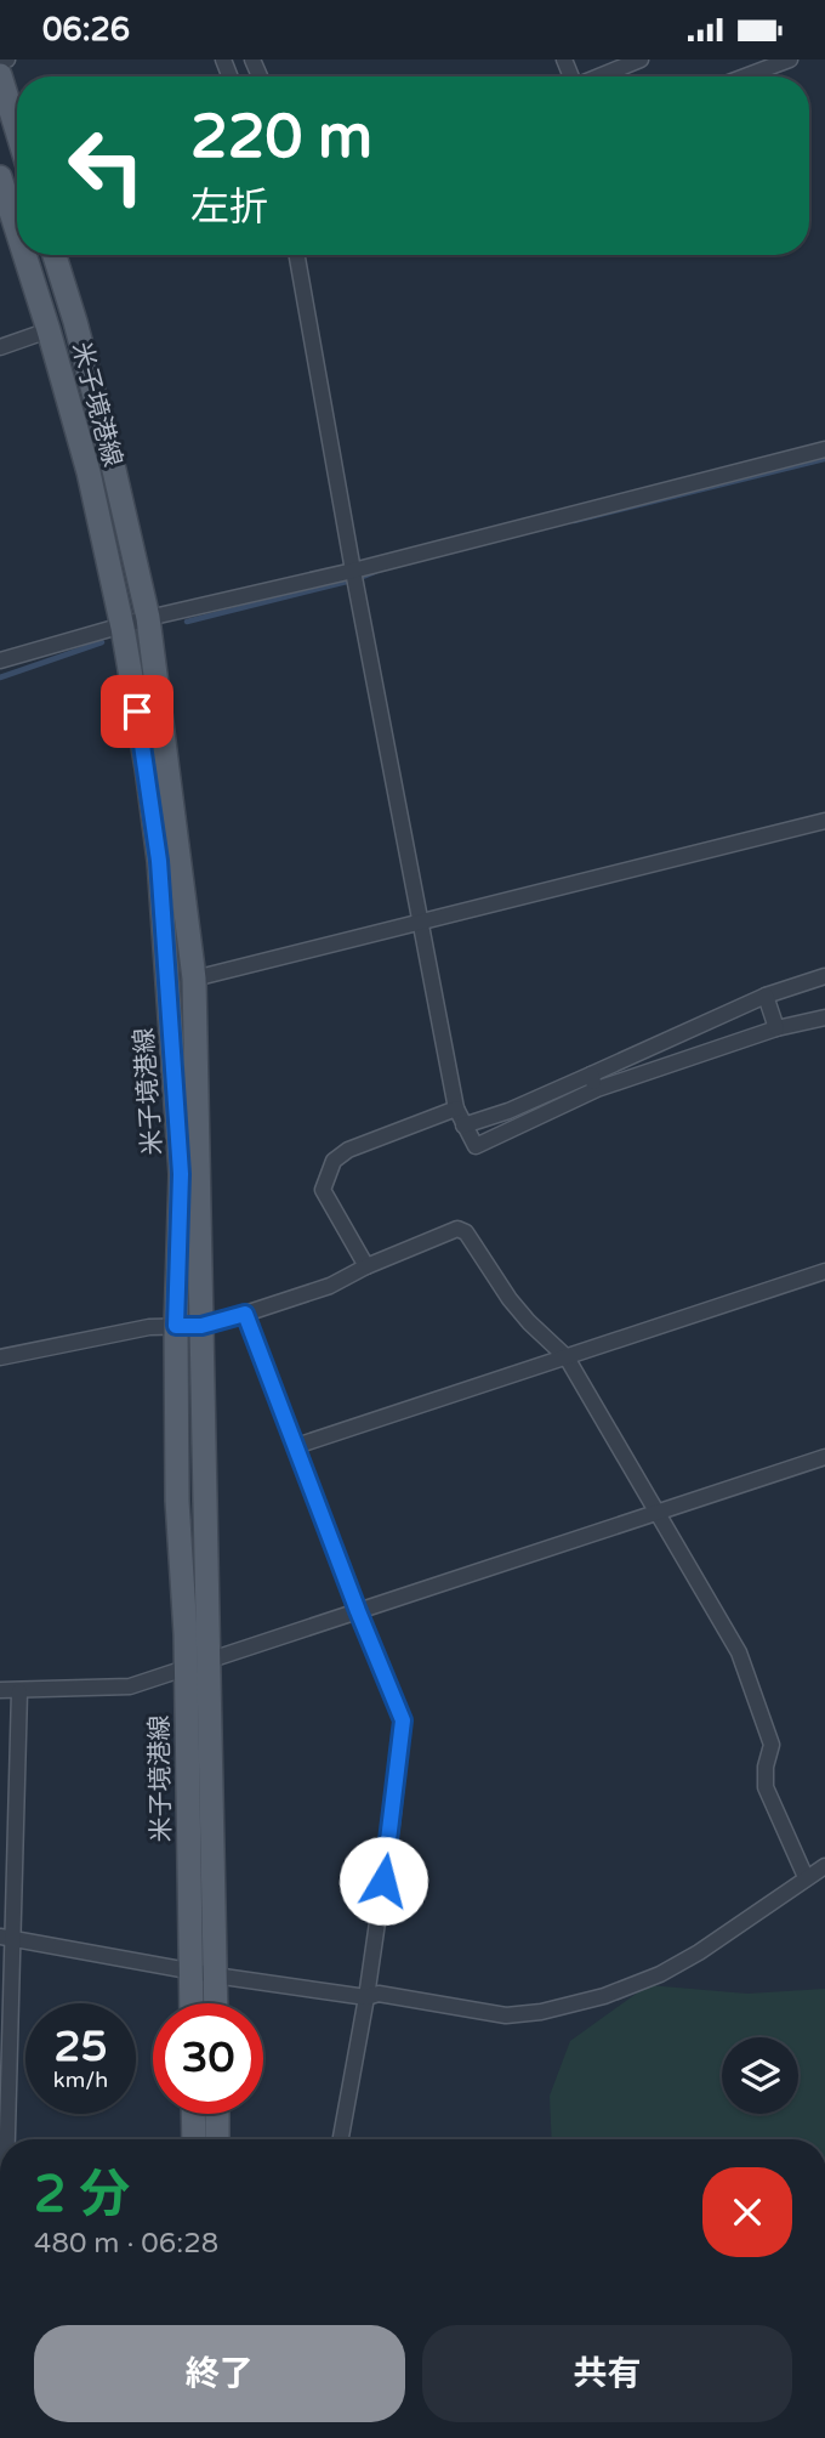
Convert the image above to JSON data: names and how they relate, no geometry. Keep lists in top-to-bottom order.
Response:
{
  "streets": {
    "main road": ["米子境港線"]
  },
  "page": {
    "status": "06:26",
    "turn": ["220 m", "左折"],
    "speed": "25 km/h",
    "limit": "30",
    "heading": ["2 分", "480 m · 06:28"],
    "buttons": ["終了", "共有"]
  }
}
